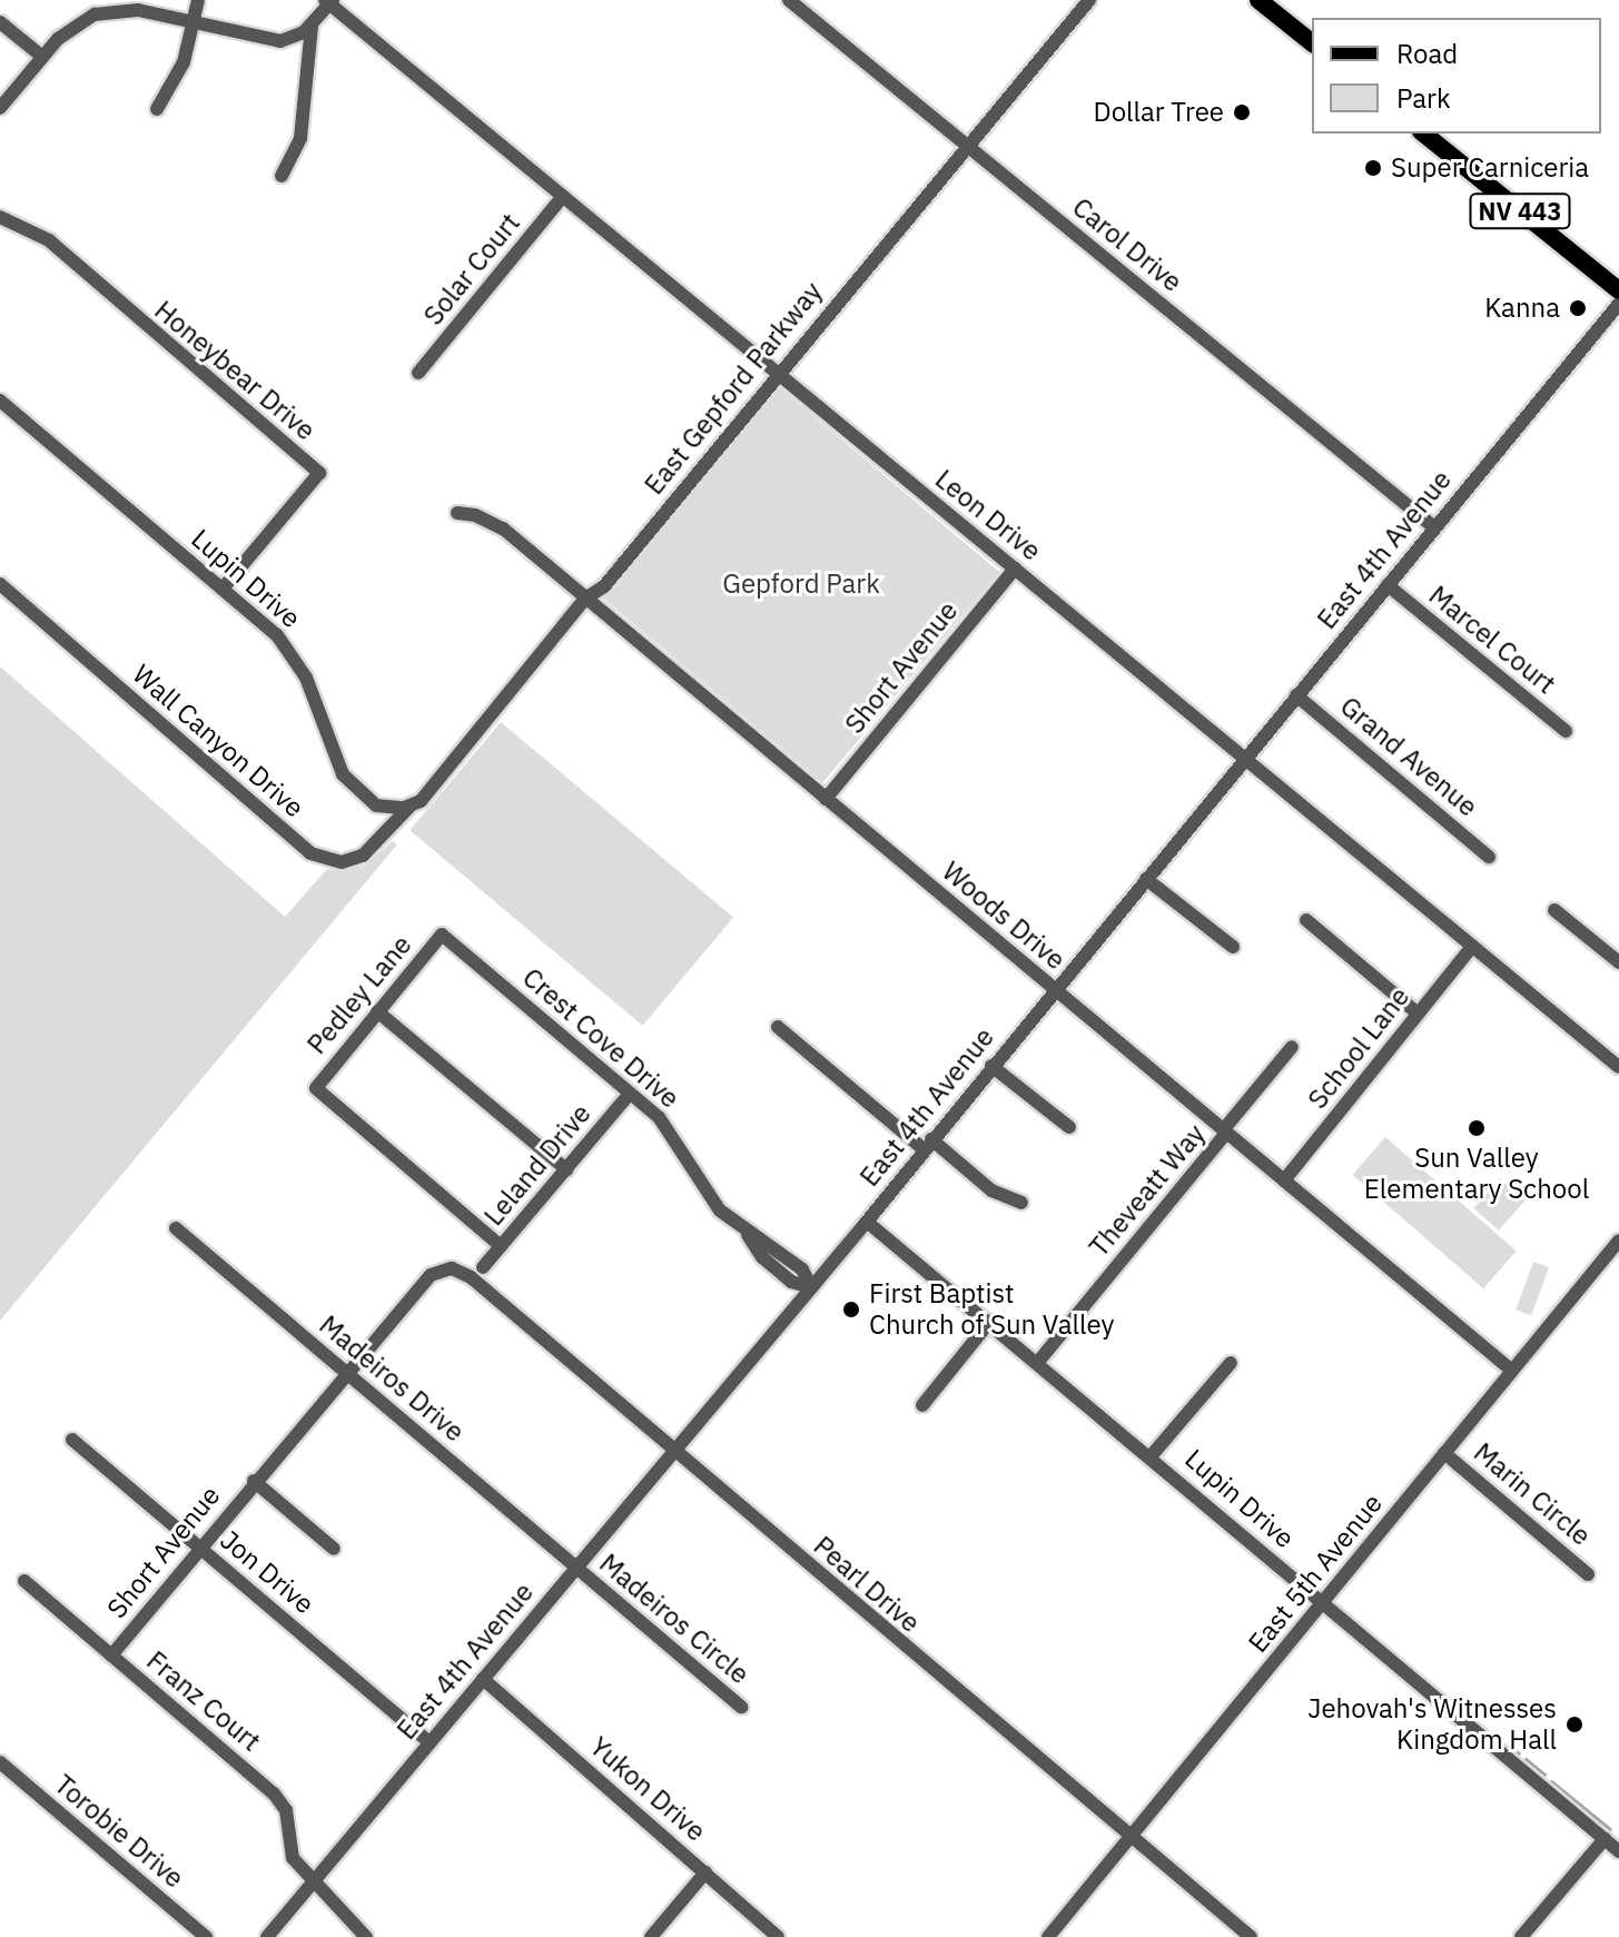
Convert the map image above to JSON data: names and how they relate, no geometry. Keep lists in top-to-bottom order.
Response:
{
  "streets": {
    "main road": ["NV 443"],
    "street": [
      "Carol Drive",
      "Solar Court",
      "Honeybear Drive",
      "East Gepford Parkway",
      "Leon Drive",
      "East 4th Avenue",
      "Lupin Drive",
      "Marcel Court",
      "Short Avenue",
      "Wall Canyon Drive",
      "Grand Avenue",
      "Woods Drive",
      "Pedley Lane",
      "Crest Cove Drive",
      "School Lane",
      "Leland Drive",
      "Theveatt Way",
      "Madeiros Drive",
      "Marin Circle",
      "Jon Drive",
      "East 5th Avenue",
      "Pearl Drive",
      "Madeiros Circle",
      "Franz Court",
      "Yukon Drive",
      "Torobie Drive"
    ]
  },
  "crossings": [
    ["Carol Drive", "East Gepford Parkway"],
    ["Carol Drive", "East 4th Avenue"],
    ["Solar Court", "Leon Drive"],
    ["Honeybear Drive", "Lupin Drive"],
    ["East Gepford Parkway", "Leon Drive"],
    ["East Gepford Parkway", "Lupin Drive"],
    ["East Gepford Parkway", "Wall Canyon Drive"],
    ["East Gepford Parkway", "Woods Drive"],
    ["Leon Drive", "East 4th Avenue"],
    ["Leon Drive", "Short Avenue"],
    ["Leon Drive", "School Lane"],
    ["East 4th Avenue", "Lupin Drive"],
    ["East 4th Avenue", "Marcel Court"],
    ["East 4th Avenue", "Grand Avenue"],
    ["East 4th Avenue", "Woods Drive"],
    ["East 4th Avenue", "Crest Cove Drive"],
    ["East 4th Avenue", "Madeiros Drive"],
    ["East 4th Avenue", "Jon Drive"],
    ["East 4th Avenue", "Pearl Drive"],
    ["East 4th Avenue", "Madeiros Circle"],
    ["East 4th Avenue", "Franz Court"],
    ["East 4th Avenue", "Yukon Drive"],
    ["Lupin Drive", "Wall Canyon Drive"],
    ["Lupin Drive", "Theveatt Way"],
    ["Lupin Drive", "East 5th Avenue"],
    ["Short Avenue", "Woods Drive"],
    ["Short Avenue", "Madeiros Drive"],
    ["Short Avenue", "Jon Drive"],
    ["Short Avenue", "Pearl Drive"],
    ["Short Avenue", "Franz Court"],
    ["Woods Drive", "School Lane"],
    ["Woods Drive", "Theveatt Way"],
    ["Woods Drive", "East 5th Avenue"],
    ["Pedley Lane", "Crest Cove Drive"],
    ["Pedley Lane", "Leland Drive"],
    ["Crest Cove Drive", "Leland Drive"],
    ["Madeiros Drive", "Madeiros Circle"],
    ["Marin Circle", "East 5th Avenue"],
    ["East 5th Avenue", "Pearl Drive"]
  ],
  "parks": ["Gepford Park"],
  "places": [
    "Dollar Tree",
    "Super Carniceria",
    "Kanna",
    "Sun Valley Elementary School",
    "First Baptist Church of Sun Valley",
    "Jehovah's Witnesses Kingdom Hall"
  ],
  "legend": ["Road", "Park"]
}
